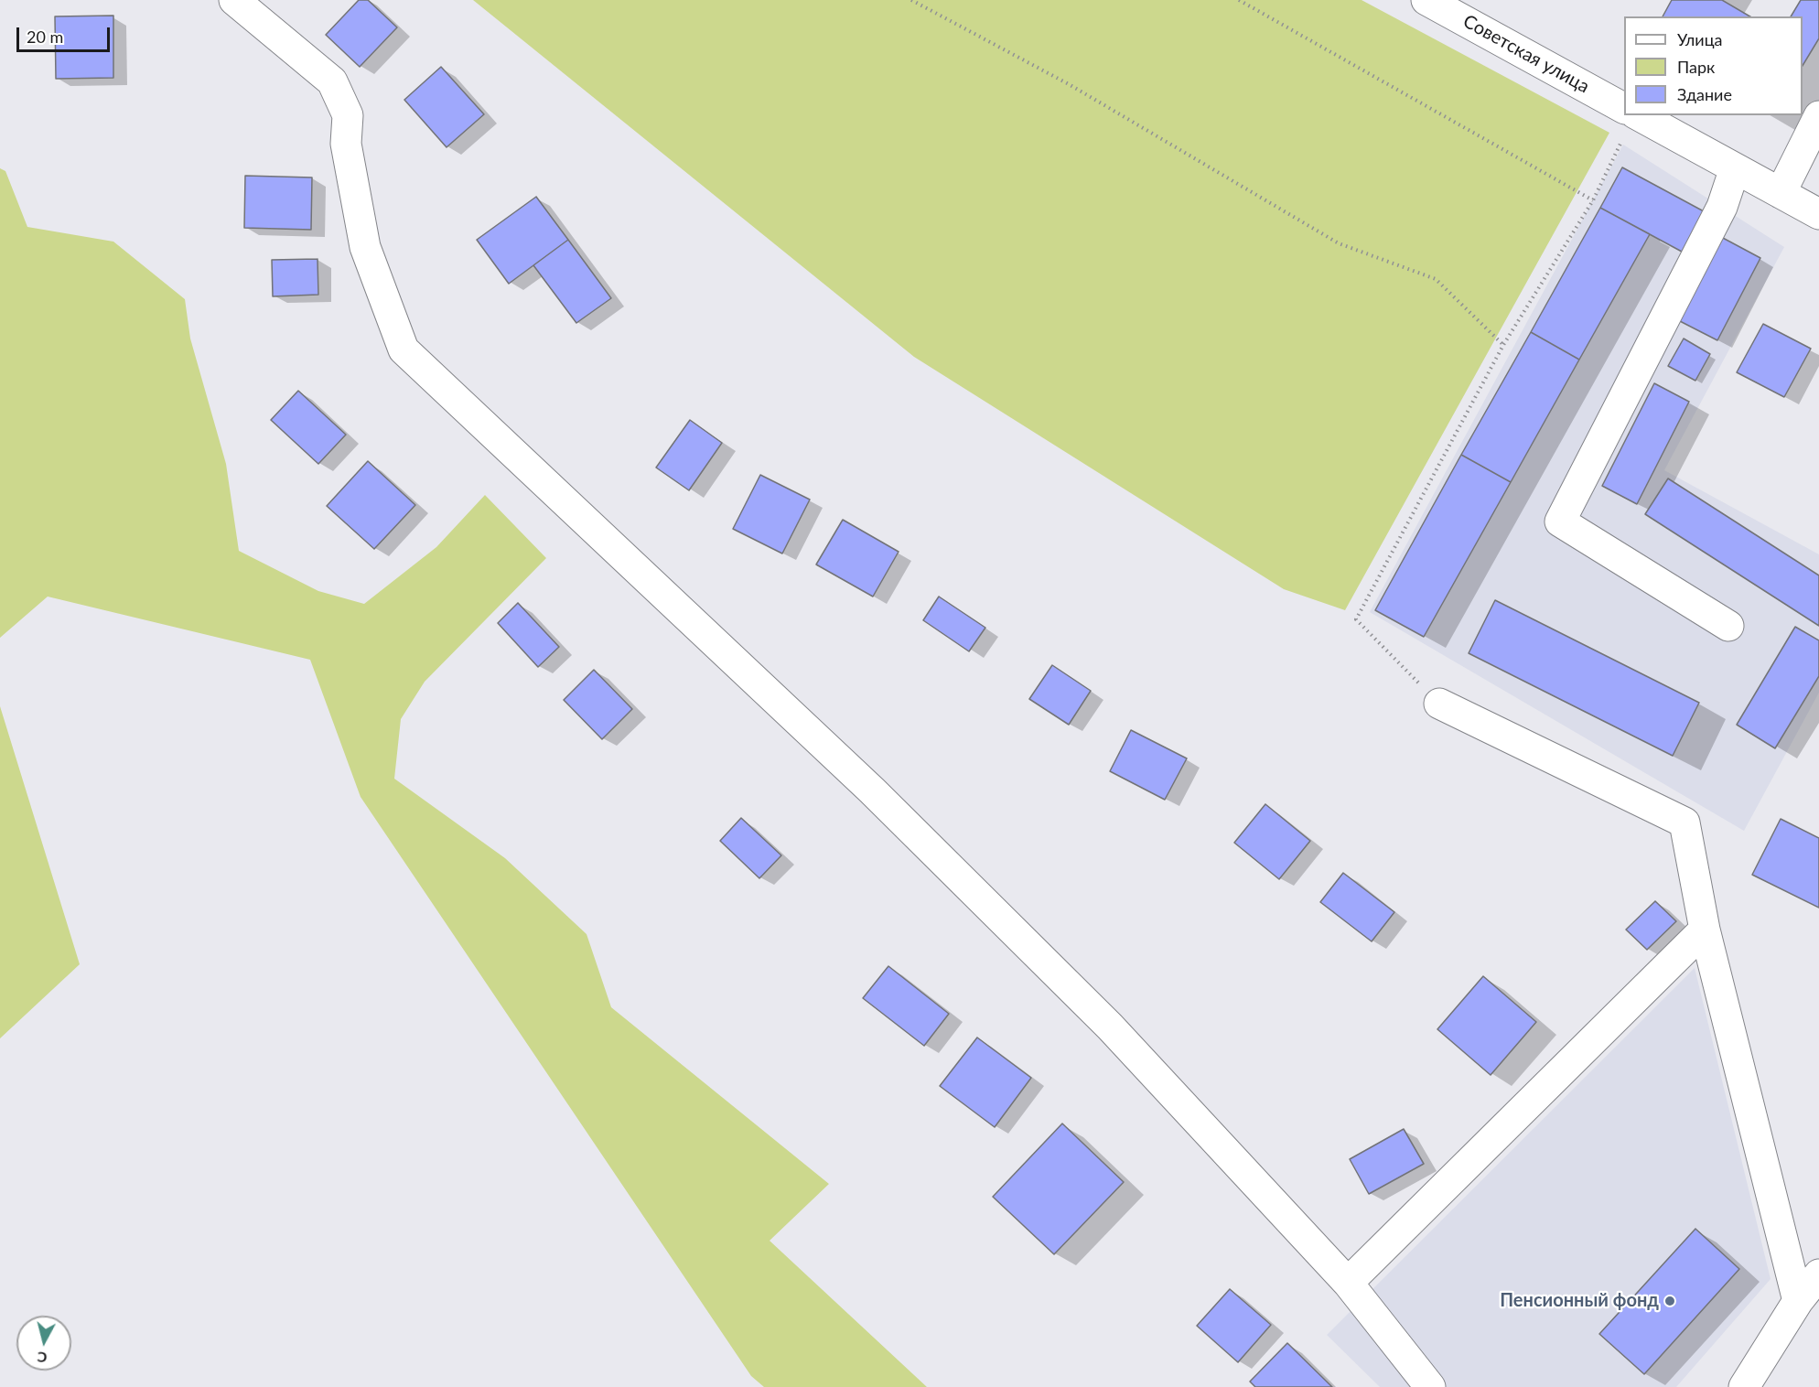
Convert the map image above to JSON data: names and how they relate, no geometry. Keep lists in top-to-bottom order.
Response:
{
  "streets": {
    "street": ["Советская улица"]
  },
  "places": ["Пенсионный фонд"],
  "legend": ["Улица", "Парк", "Здание"],
  "scale_bar": "20 m",
  "north": "bottom"
}
